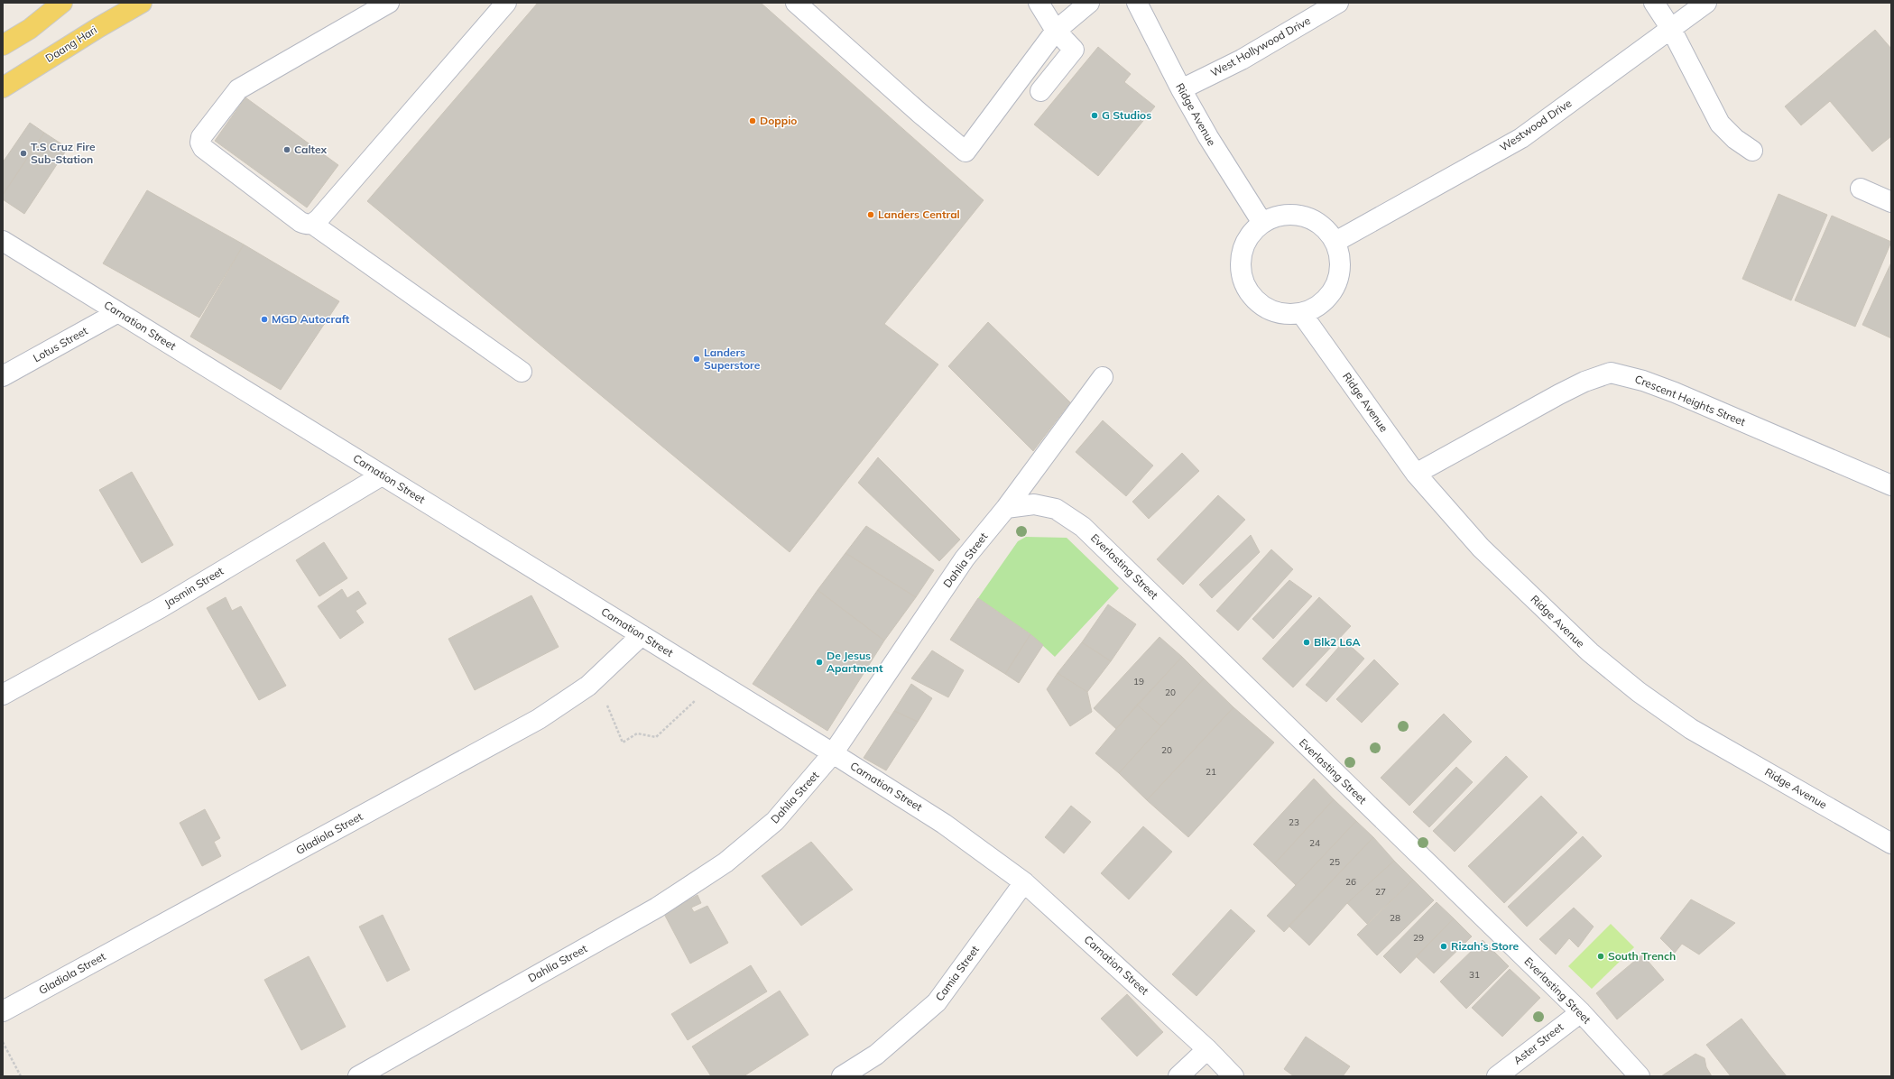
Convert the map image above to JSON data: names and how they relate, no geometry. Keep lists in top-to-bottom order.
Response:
{
  "streets": {
    "main road": ["Daang Hari"],
    "street": [
      "West Hollywood Drive",
      "Ridge Avenue",
      "Westwood Drive",
      "Carnation Street",
      "Lotus Street",
      "Crescent Heights Street",
      "Dahlia Street",
      "Everlasting Street",
      "Jasmin Street",
      "Gladiola Street",
      "Camia Street",
      "Aster Street"
    ]
  },
  "crossings": [
    ["West Hollywood Drive", "Ridge Avenue"],
    ["Ridge Avenue", "Westwood Drive"],
    ["Ridge Avenue", "Crescent Heights Street"],
    ["Carnation Street", "Lotus Street"],
    ["Carnation Street", "Dahlia Street"],
    ["Carnation Street", "Jasmin Street"],
    ["Carnation Street", "Gladiola Street"],
    ["Carnation Street", "Camia Street"],
    ["Dahlia Street", "Everlasting Street"],
    ["Everlasting Street", "Aster Street"]
  ],
  "places": [
    "G Studios",
    "Doppio",
    "Caltex",
    "T.S Cruz Fire Sub-Station",
    "Landers Central",
    "MGD Autocraft",
    "Landers Superstore",
    "Blk2 L6A",
    "De Jesus Apartment",
    "Rizah's Store",
    "South Trench"
  ],
  "house_numbers": [
    "19",
    "20",
    "20",
    "21",
    "23",
    "24",
    "25",
    "26",
    "27",
    "28",
    "29",
    "31"
  ]
}
